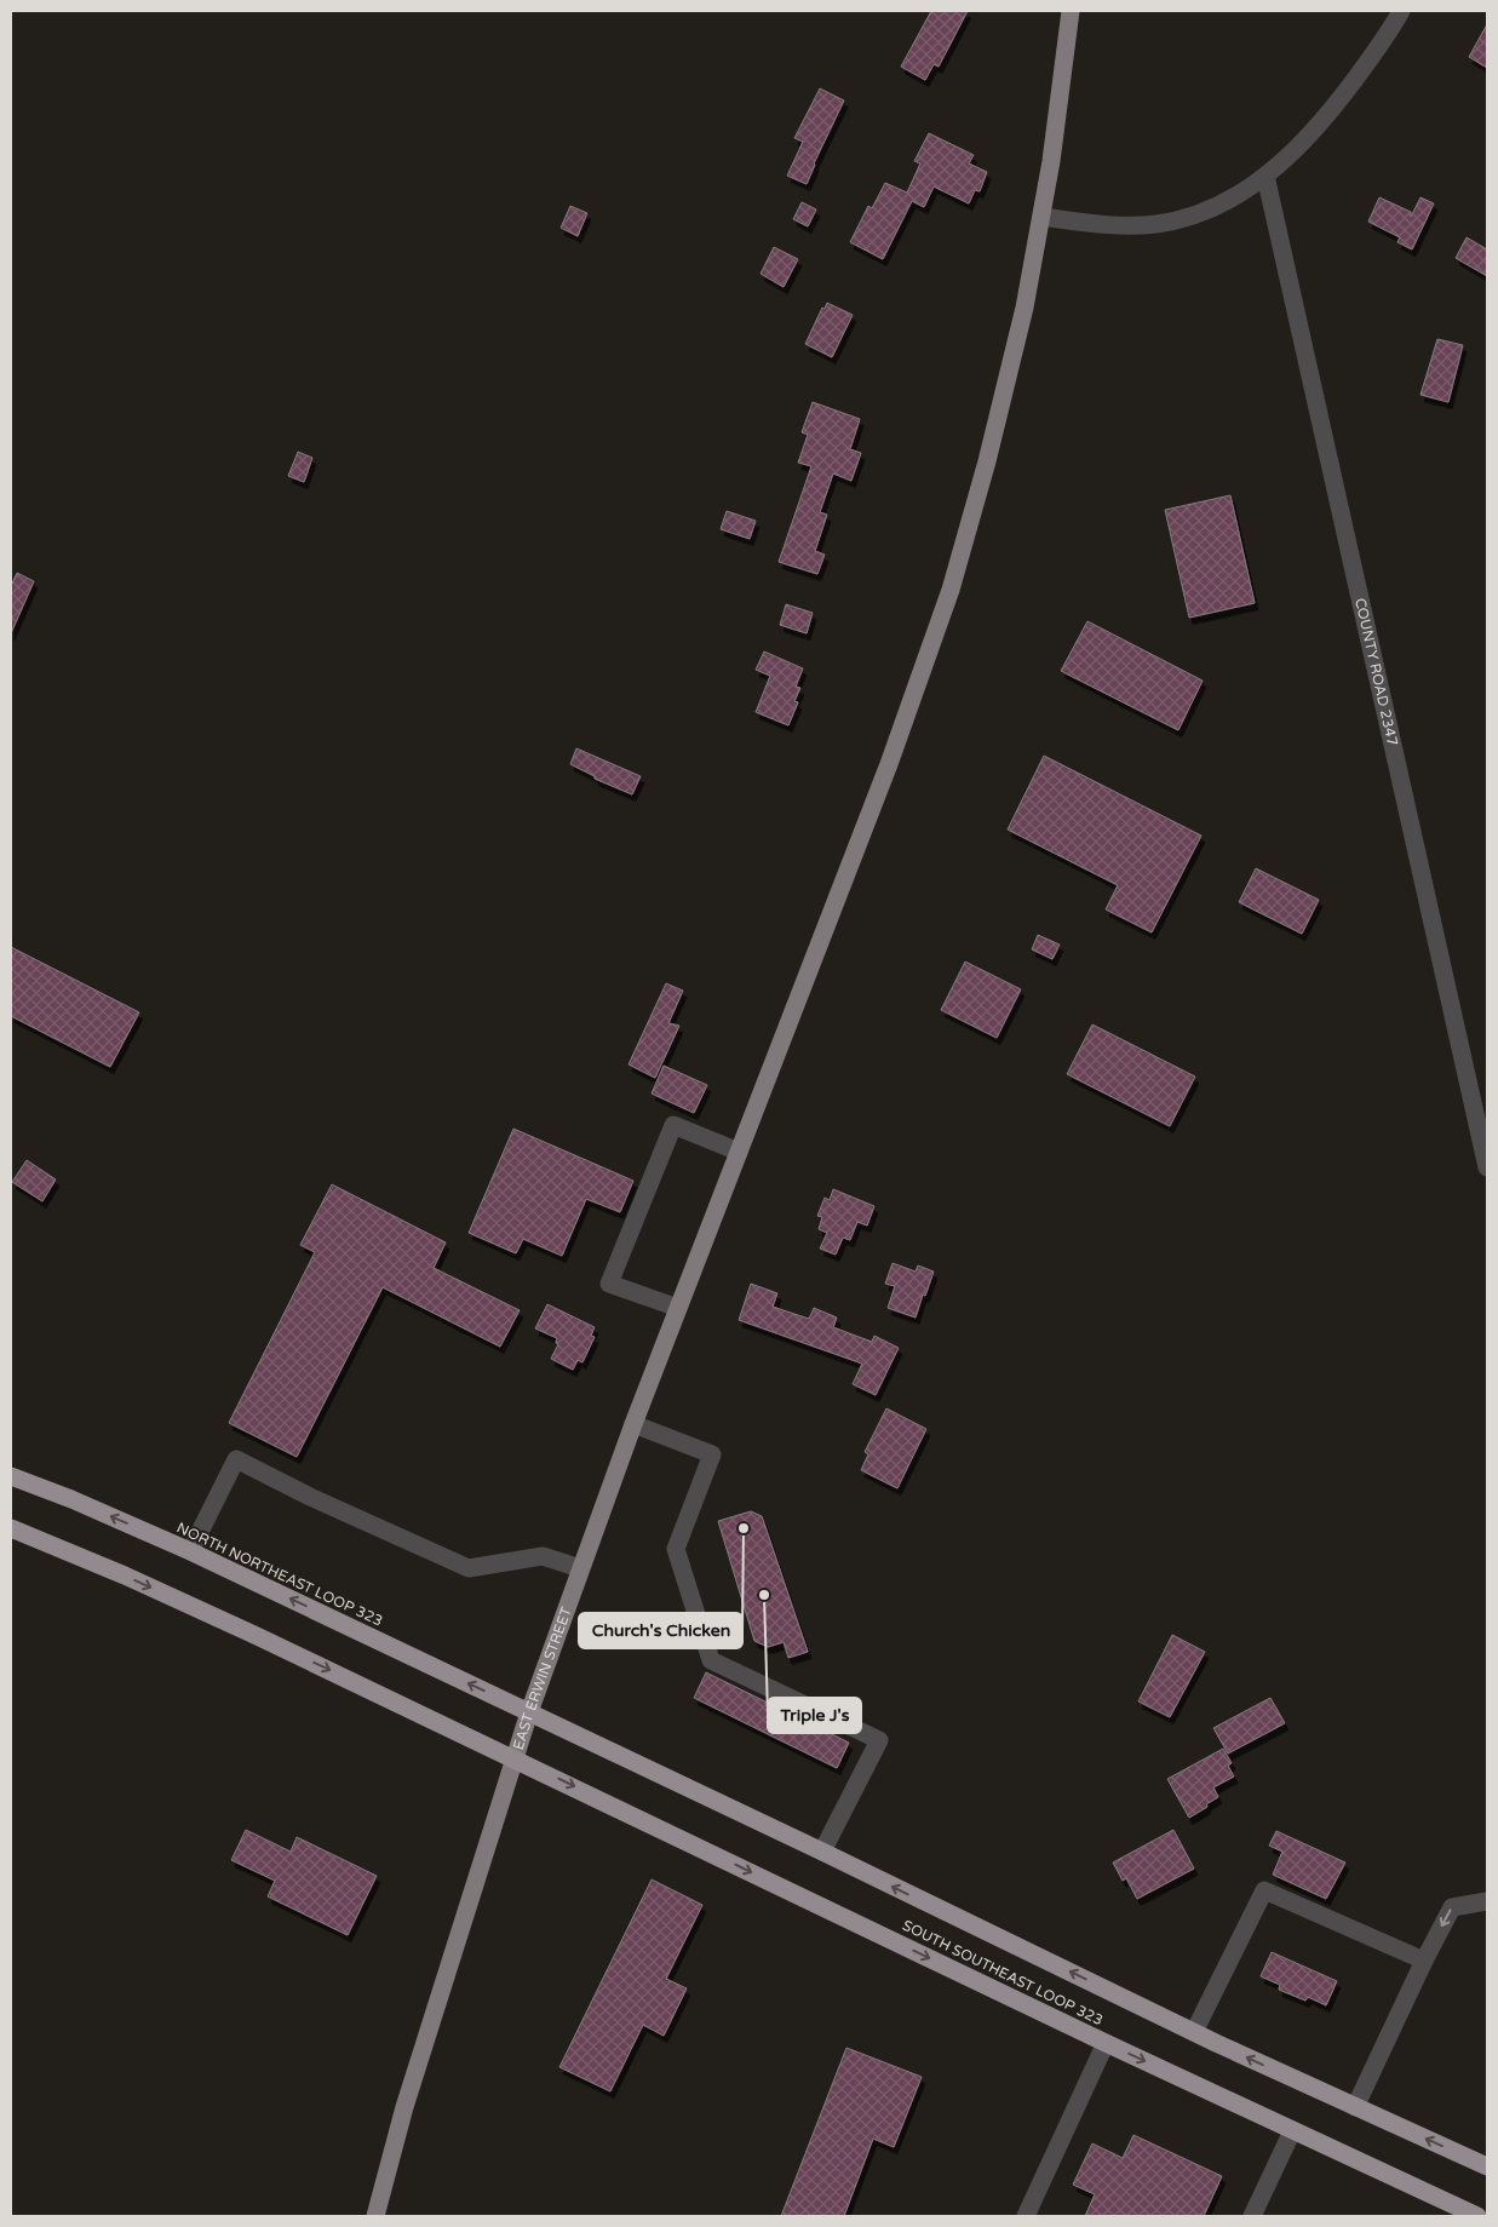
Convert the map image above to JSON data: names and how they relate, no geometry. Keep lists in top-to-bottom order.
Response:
{
  "streets": {
    "highway": ["NORTH NORTHEAST LOOP 323", "SOUTH SOUTHEAST LOOP 323"],
    "main road": ["EAST ERWIN STREET"],
    "street": ["COUNTY ROAD 2347"]
  },
  "crossings": [
    ["NORTH NORTHEAST LOOP 323", "EAST ERWIN STREET"],
    ["NORTH NORTHEAST LOOP 323", "SOUTH SOUTHEAST LOOP 323"],
    ["EAST ERWIN STREET", "SOUTH SOUTHEAST LOOP 323"]
  ],
  "places": ["Church's Chicken", "Triple J's"]
}
